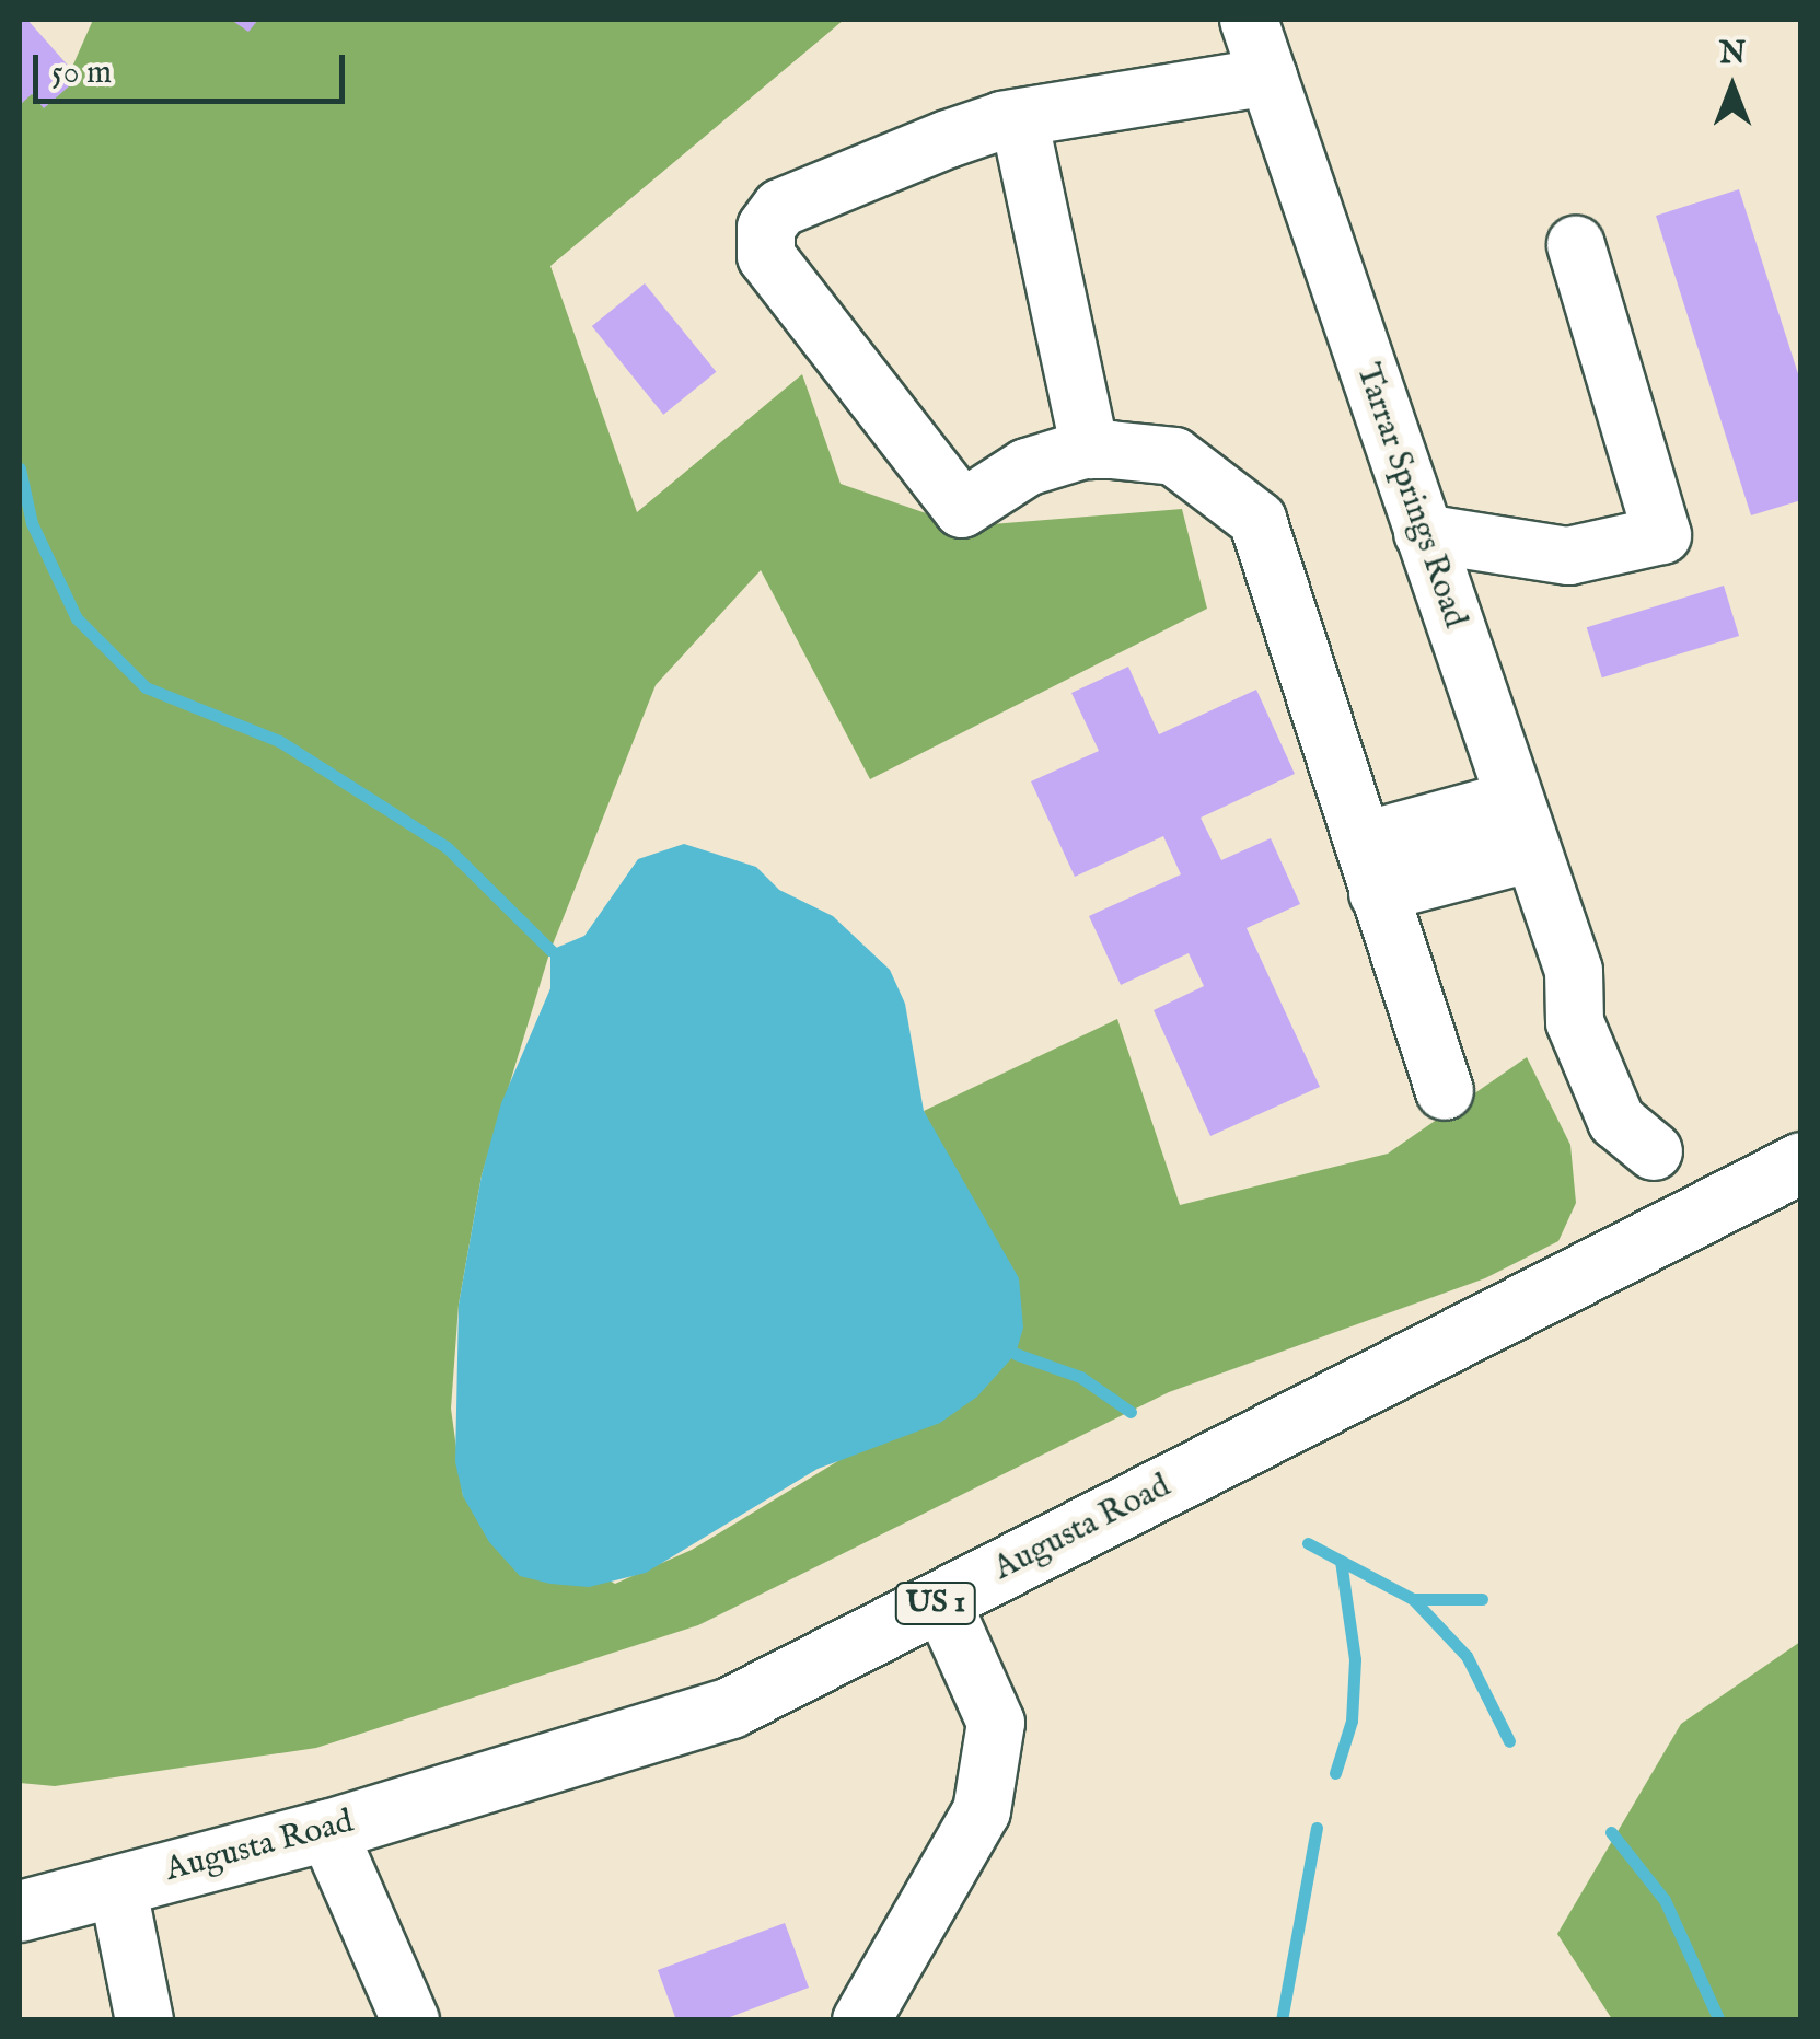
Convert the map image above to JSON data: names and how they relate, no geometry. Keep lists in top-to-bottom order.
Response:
{
  "streets": {
    "main road": ["Augusta Road", "US 1"],
    "street": ["Tarrar Springs Road"]
  },
  "crossings": [
    ["Tarrar Springs Road", "Augusta Road"]
  ],
  "scale_bar": "50 m",
  "north": "top"
}
